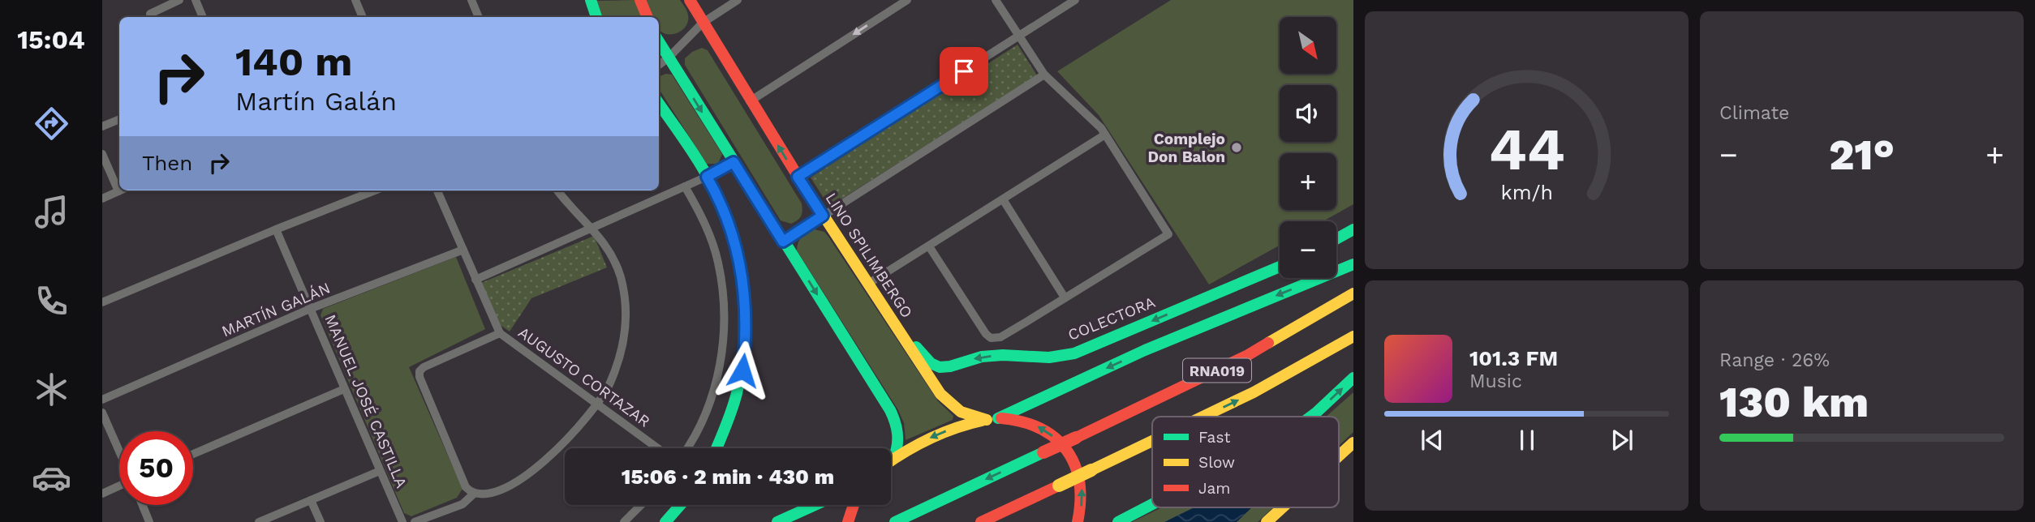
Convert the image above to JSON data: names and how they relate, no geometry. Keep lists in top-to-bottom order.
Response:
{
  "streets": {
    "main road": ["LINO SPILIMBERGO", "COLECTORA", "RNA019"],
    "street": ["MARTÍN GALÁN", "AUGUSTO CORTAZAR", "MANUEL JOSÉ CASTILLA"]
  },
  "crossings": [
    ["LINO SPILIMBERGO", "COLECTORA"],
    ["MARTÍN GALÁN", "AUGUSTO CORTAZAR"],
    ["MARTÍN GALÁN", "MANUEL JOSÉ CASTILLA"]
  ],
  "places": ["Complejo Don Balon"],
  "legend": ["Fast", "Slow", "Jam"],
  "north": "bottom right",
  "page": {
    "tabs": "15:04",
    "tile": [
      "Climate",
      ["Range · 26%", "130 km"]
    ],
    "map_buttons": ["+", "−"],
    "turn": ["140 m", "Martín Galán"],
    "heat": ["−", "21°", "+"],
    "then": "Then",
    "song": ["101.3 FM", "Music"],
    "limit": "50",
    "trip": "15:06 · 2 min · 430 m",
    "gauge": ["44", "km/h"]
  }
}
